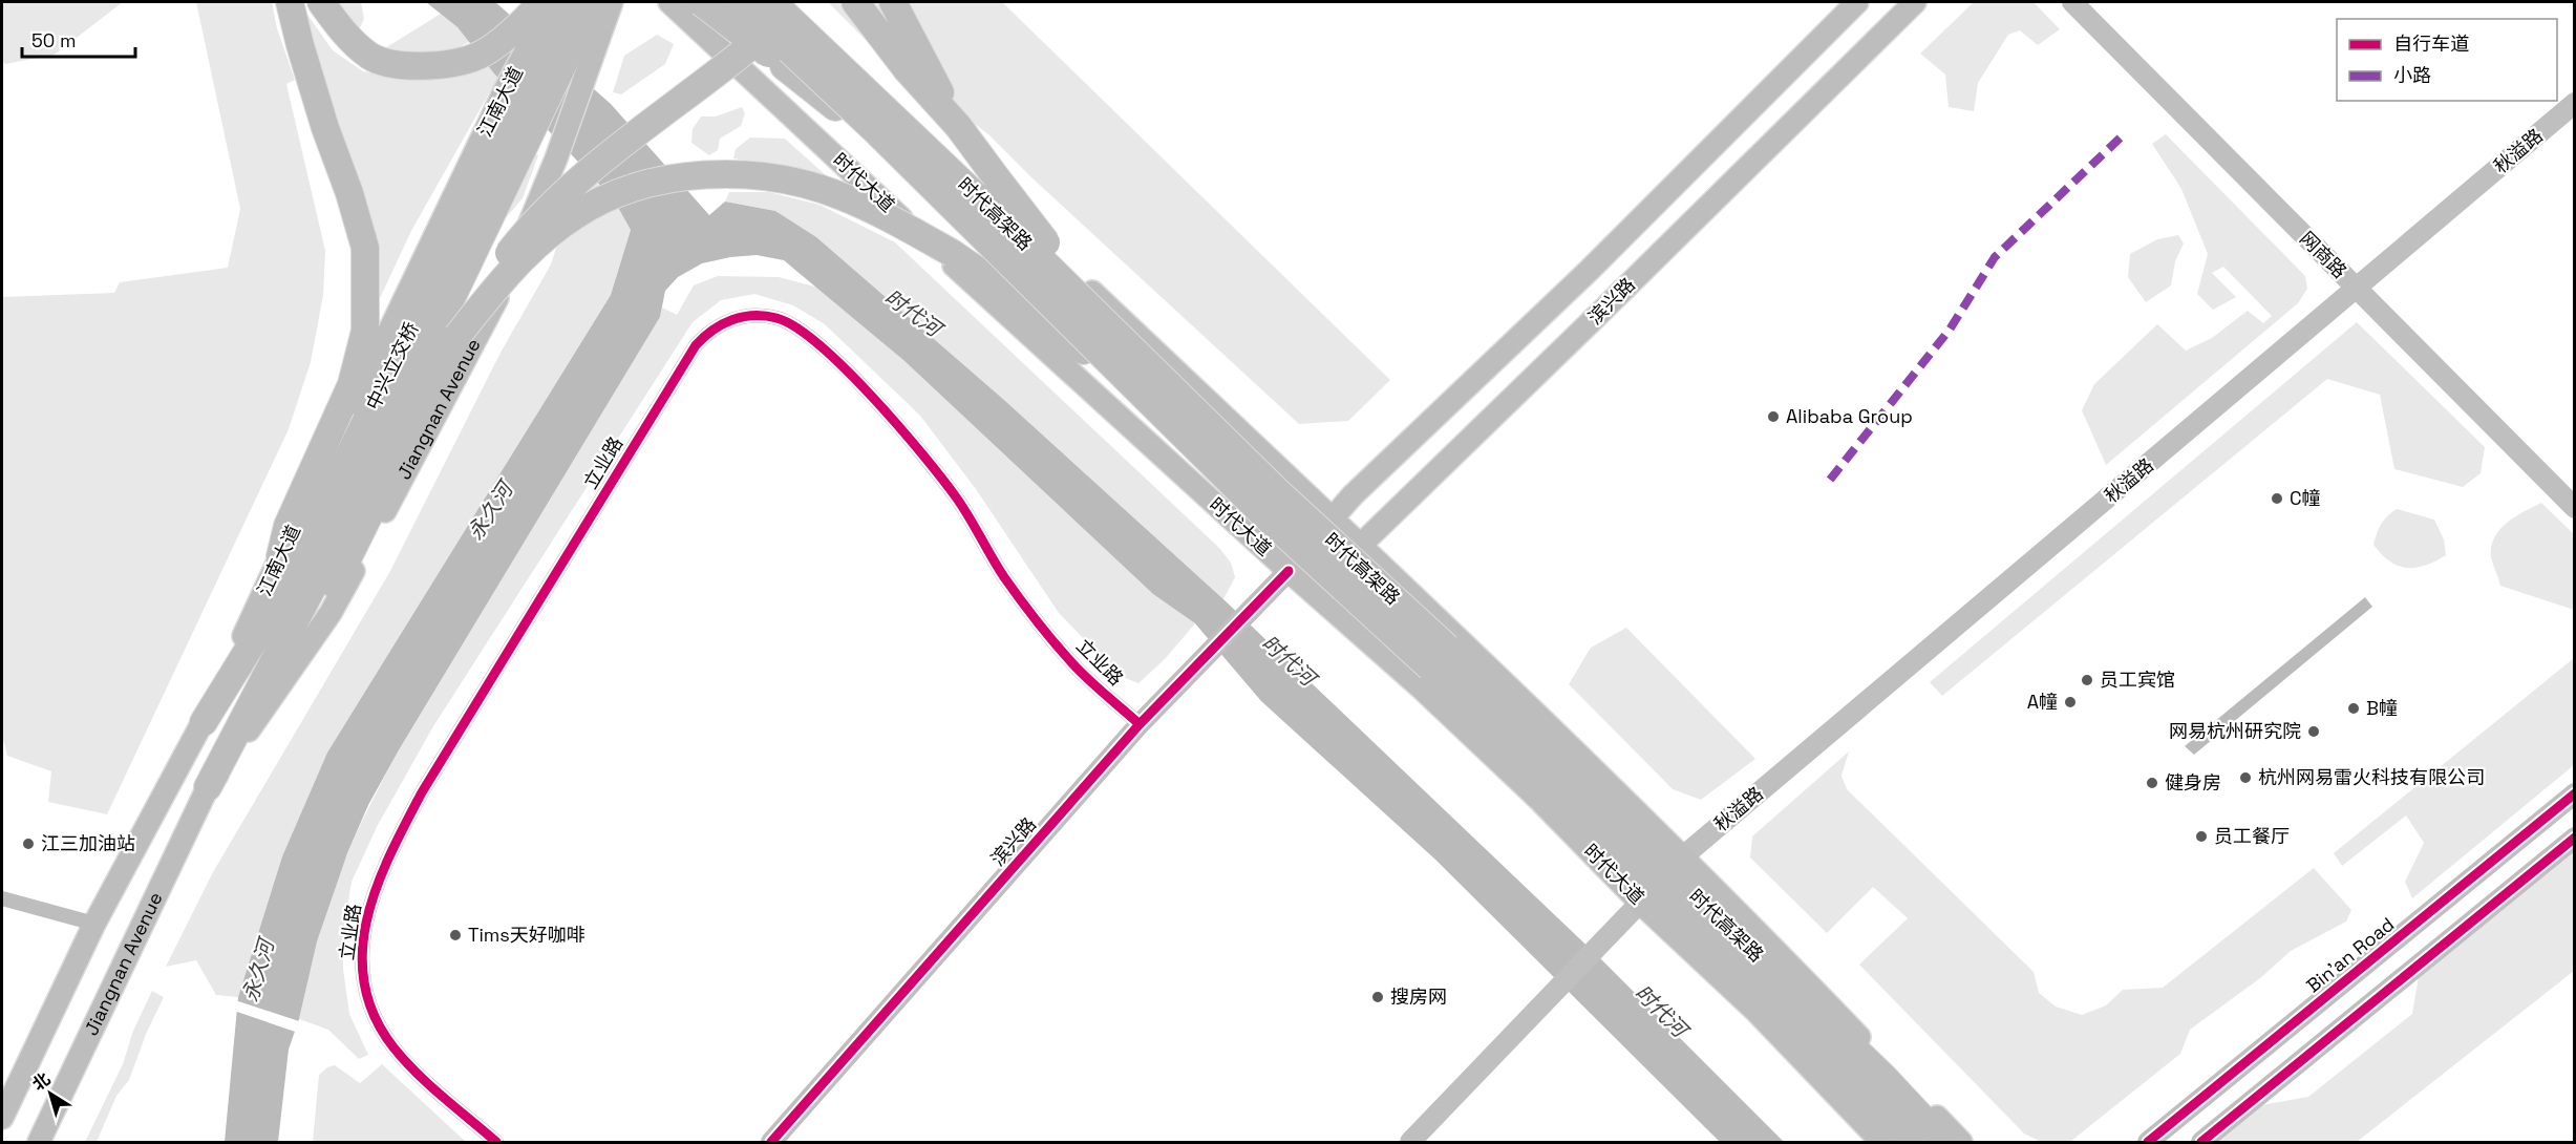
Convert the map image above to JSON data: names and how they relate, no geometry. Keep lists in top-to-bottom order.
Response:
{
  "streets": {
    "highway": ["时代高架路", "中兴立交桥", "Jiangnan Avenue"],
    "main road": ["江南大道", "时代大道", "滨兴路"],
    "street": [
      "秋溢路",
      "网商路",
      "立业路",
      "Bin'an Road"
    ]
  },
  "crossings": [
    ["江南大道", "中兴立交桥"],
    ["江南大道", "Jiangnan Avenue"],
    ["秋溢路", "网商路"],
    ["时代大道", "滨兴路"],
    ["滨兴路", "立业路"],
    ["中兴立交桥", "Jiangnan Avenue"]
  ],
  "water": ["时代河", "永久河"],
  "places": [
    "Alibaba Group",
    "C幢",
    "员工宾馆",
    "A幢",
    "B幢",
    "网易杭州研究院",
    "杭州网易雷火科技有限公司",
    "健身房",
    "员工餐厅",
    "江三加油站",
    "Tims天好咖啡",
    "搜房网"
  ],
  "legend": ["自行车道", "小路"],
  "scale_bar": "50 m",
  "north": "top left"
}
